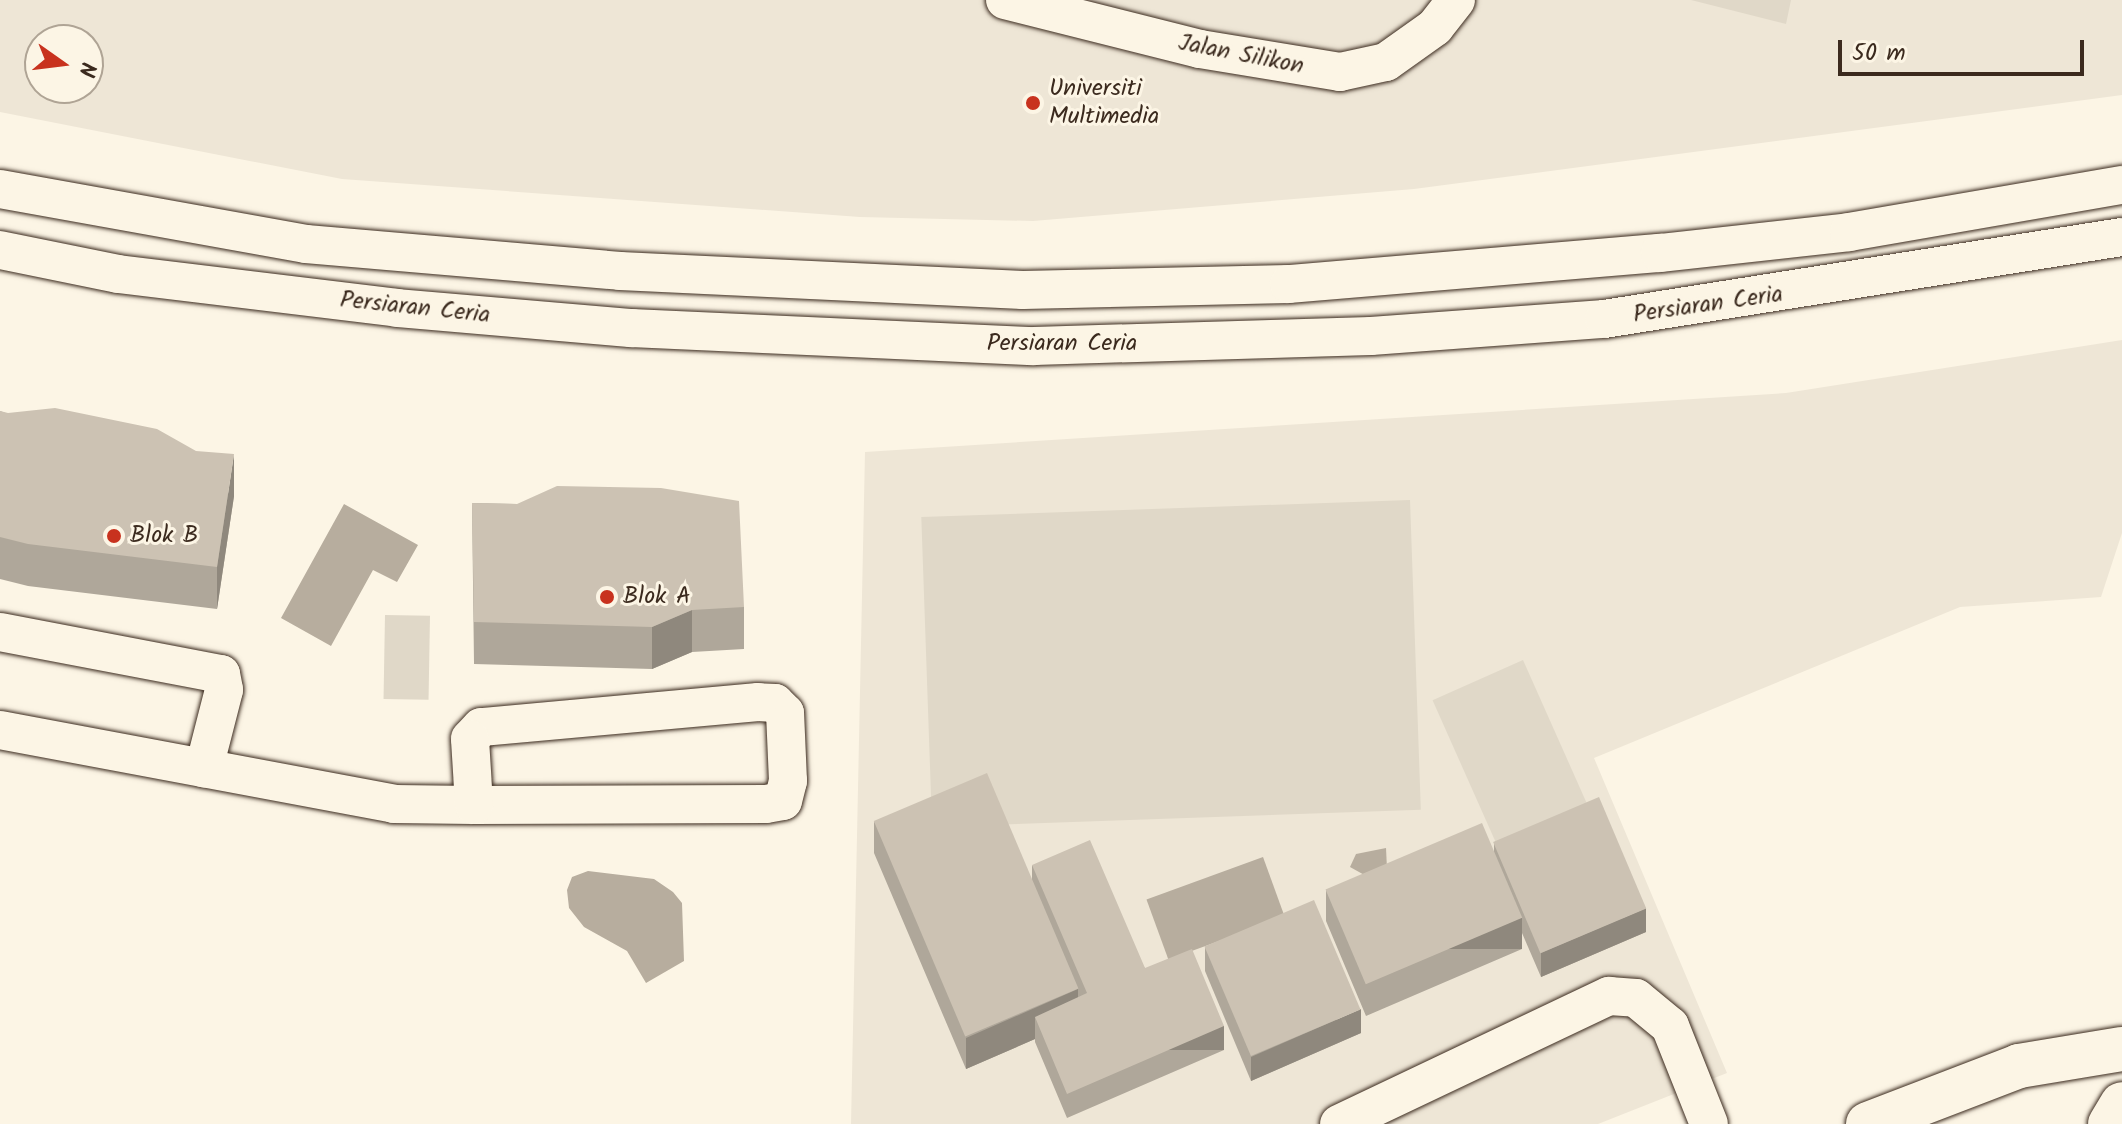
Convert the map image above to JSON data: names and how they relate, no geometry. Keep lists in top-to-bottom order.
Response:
{
  "streets": {
    "street": ["Jalan Silikon", "Persiaran Ceria"]
  },
  "places": ["Universiti Multimedia", "Blok B", "Blok A"],
  "scale_bar": "50 m",
  "north": "right"
}
